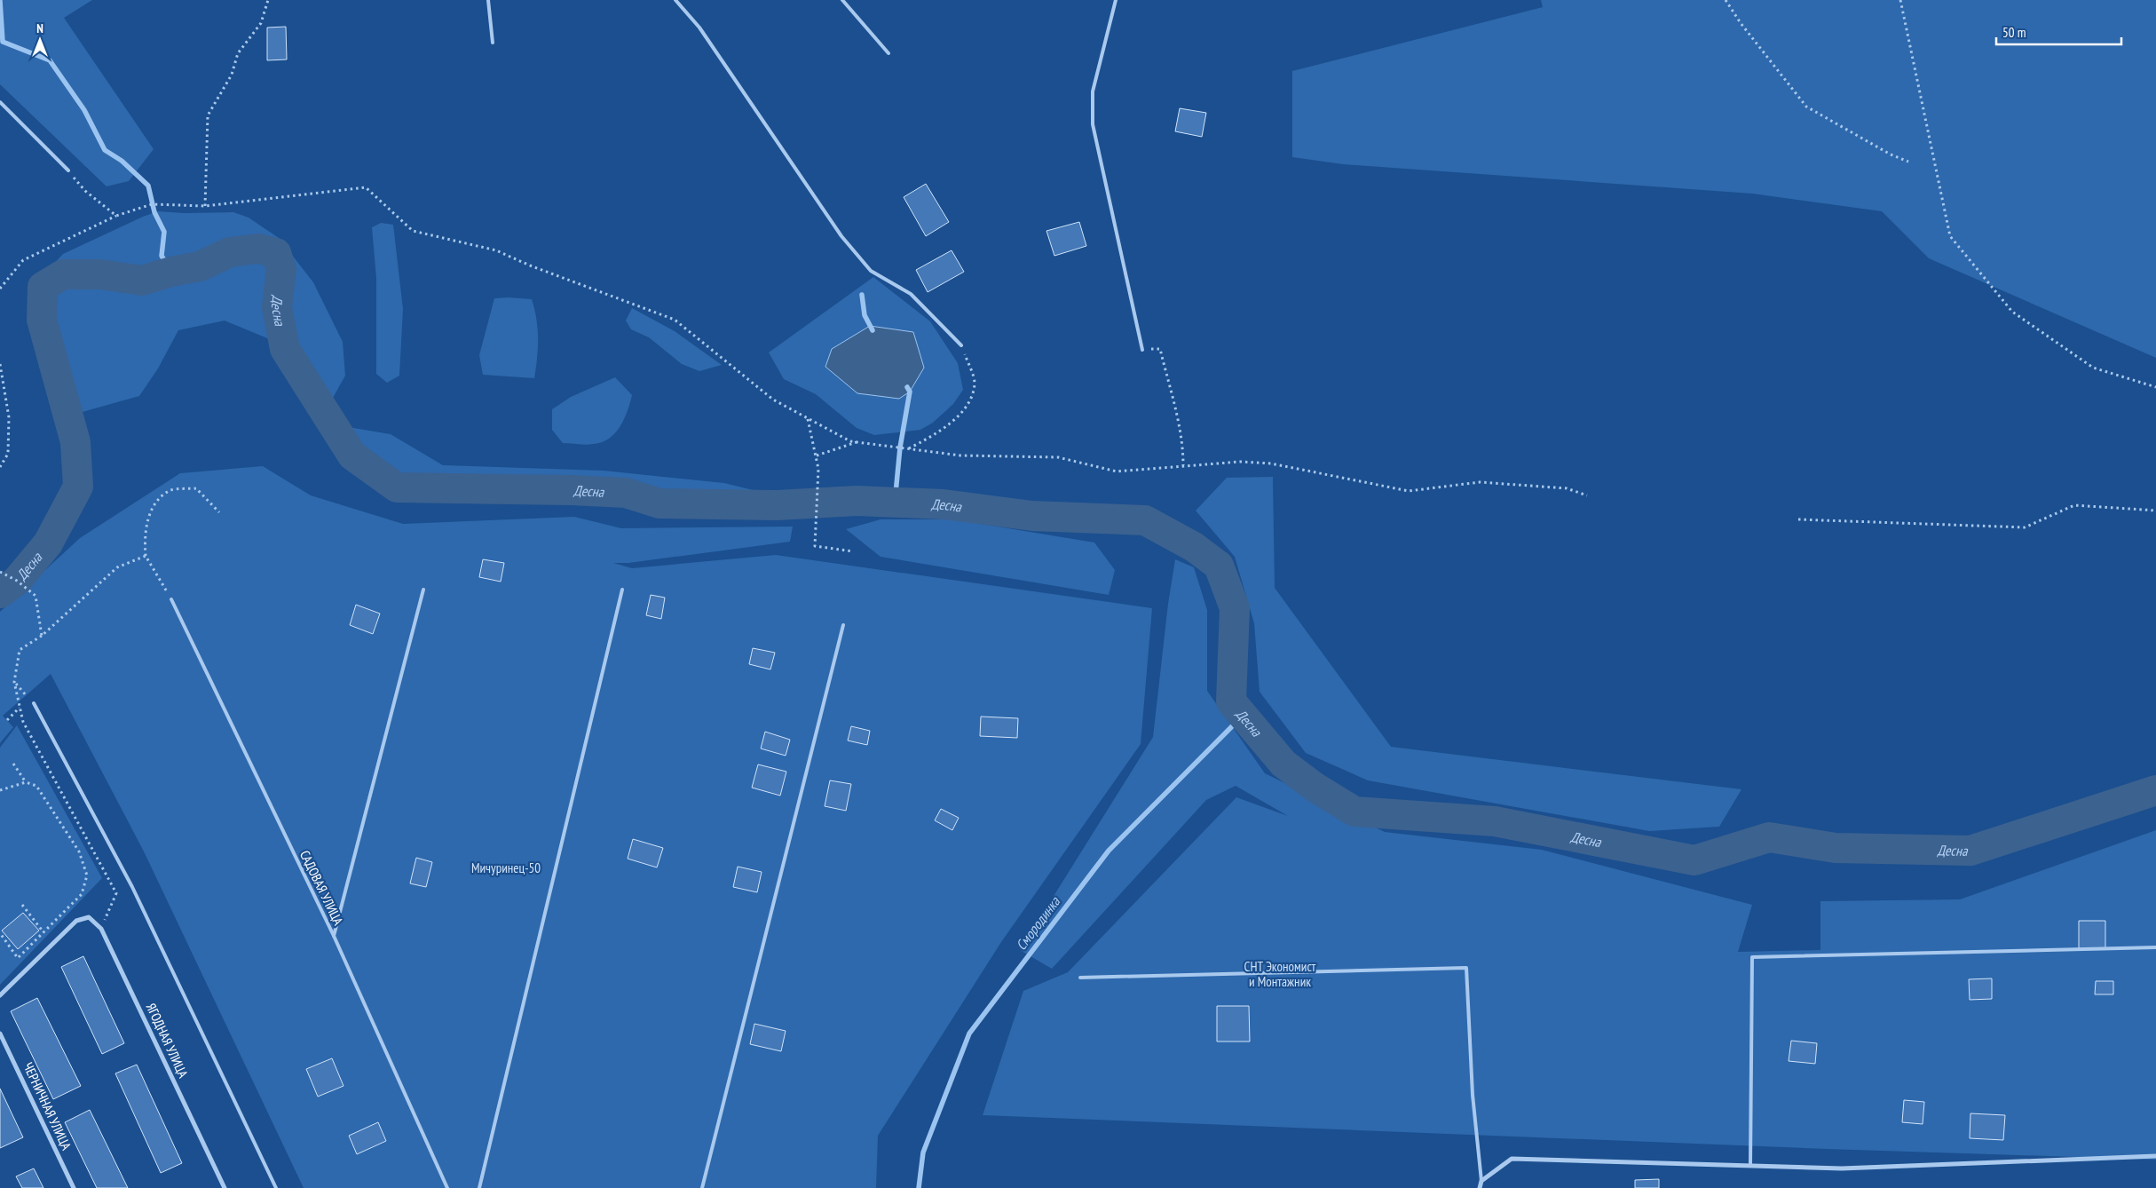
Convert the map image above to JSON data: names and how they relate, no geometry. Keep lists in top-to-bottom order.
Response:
{
  "streets": {
    "street": ["ЯГОДНАЯ УЛИЦА", "ЧЕРНИЧНАЯ УЛИЦА"],
    "lane": ["САДОВАЯ УЛИЦА"]
  },
  "water": ["Десна", "Смородинка"],
  "parks": ["Мичуринец-50", "СНТ Экономист и Монтажник"],
  "scale_bar": "50 m",
  "north": "top"
}
